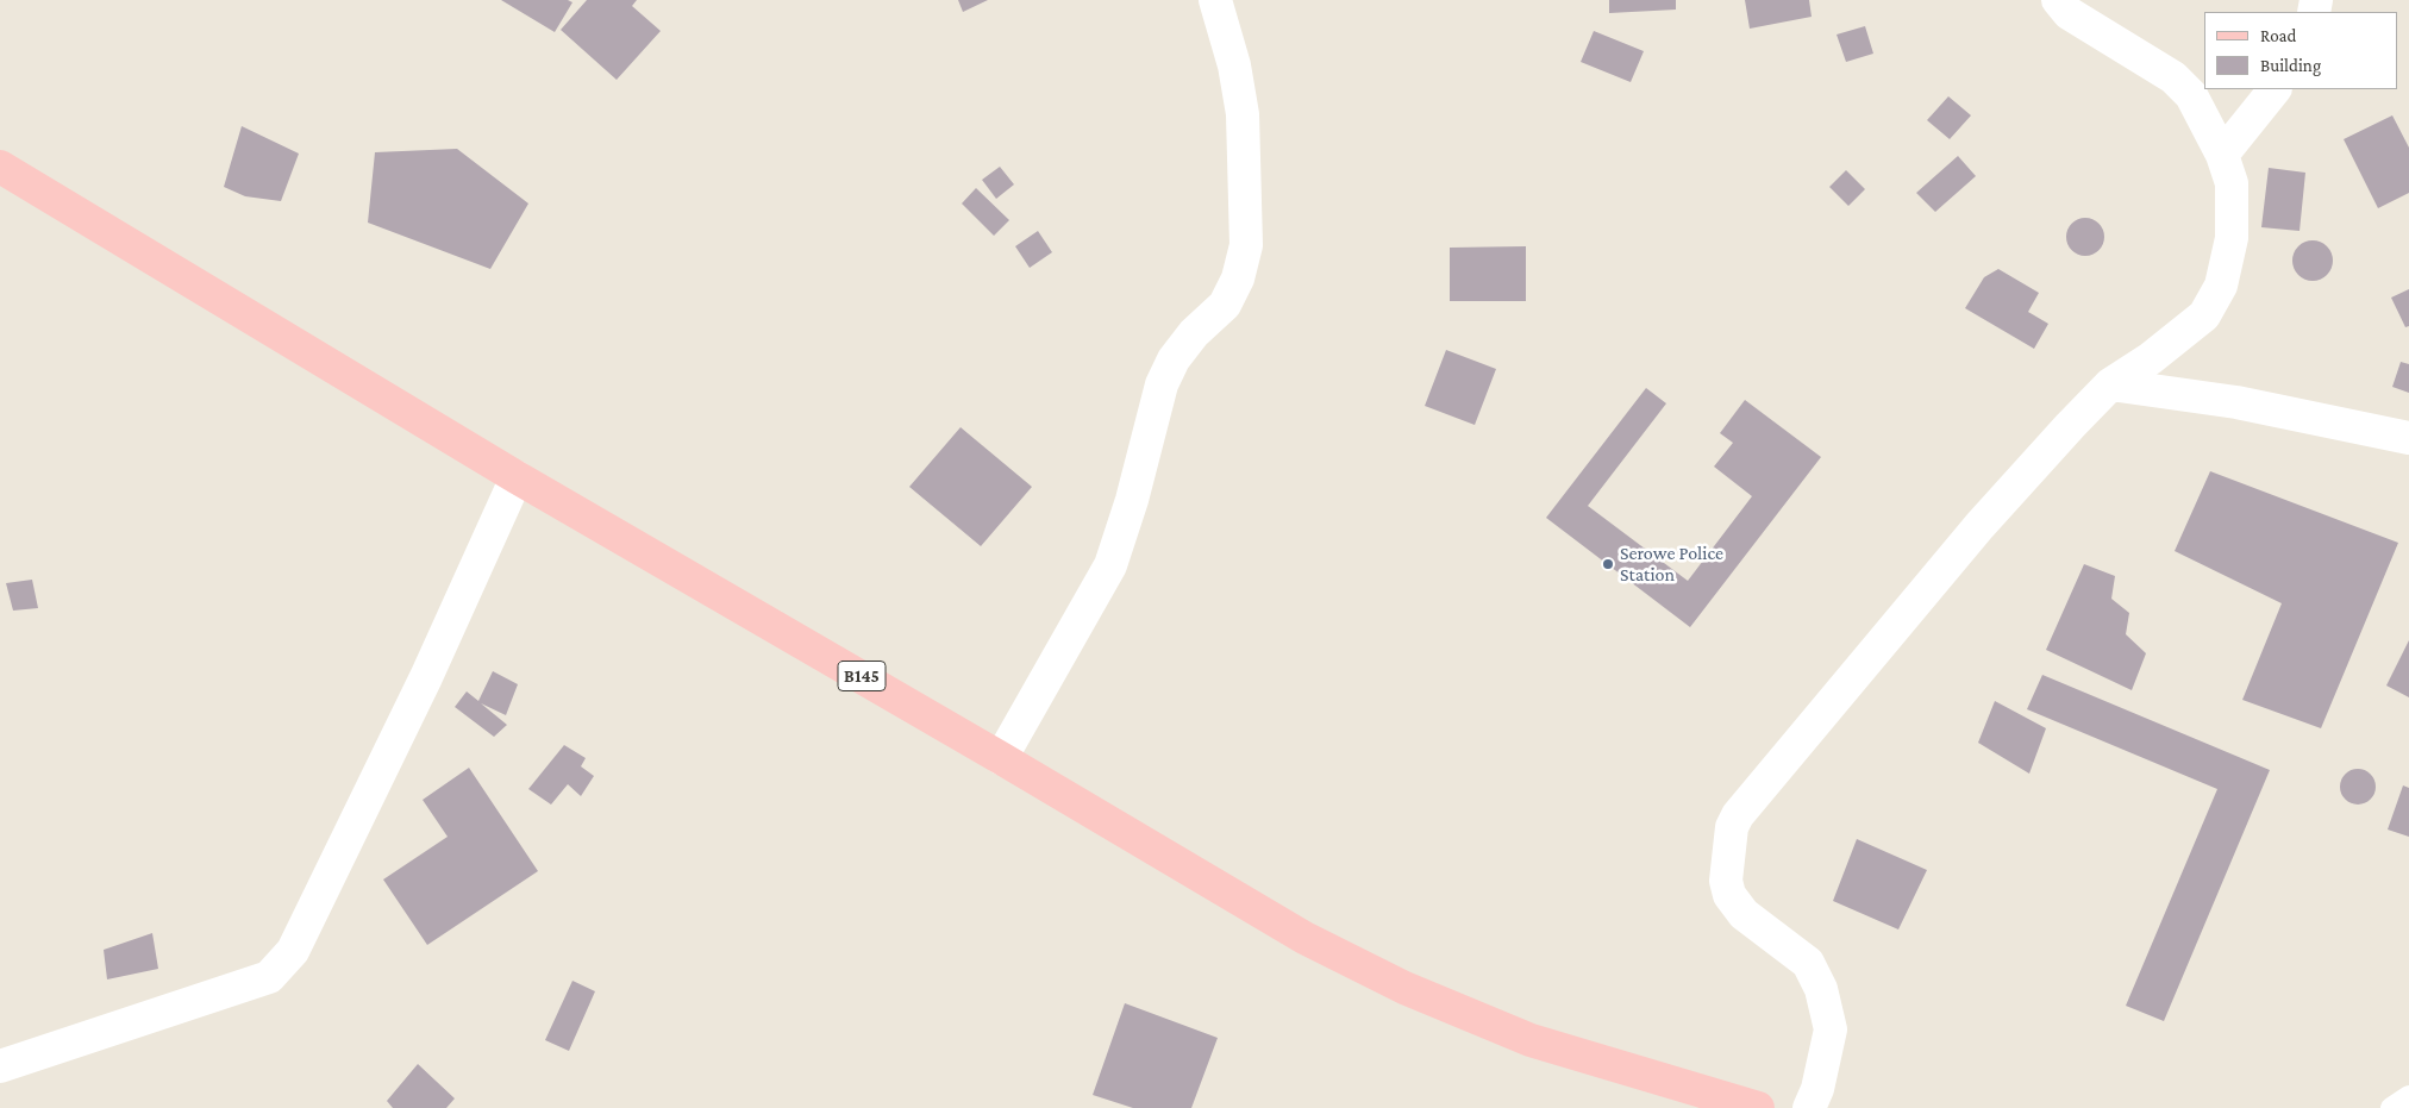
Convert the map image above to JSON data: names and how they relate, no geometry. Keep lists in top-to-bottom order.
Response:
{
  "streets": {
    "main road": ["B145"]
  },
  "places": ["Serowe Police Station"],
  "legend": ["Road", "Building"]
}
